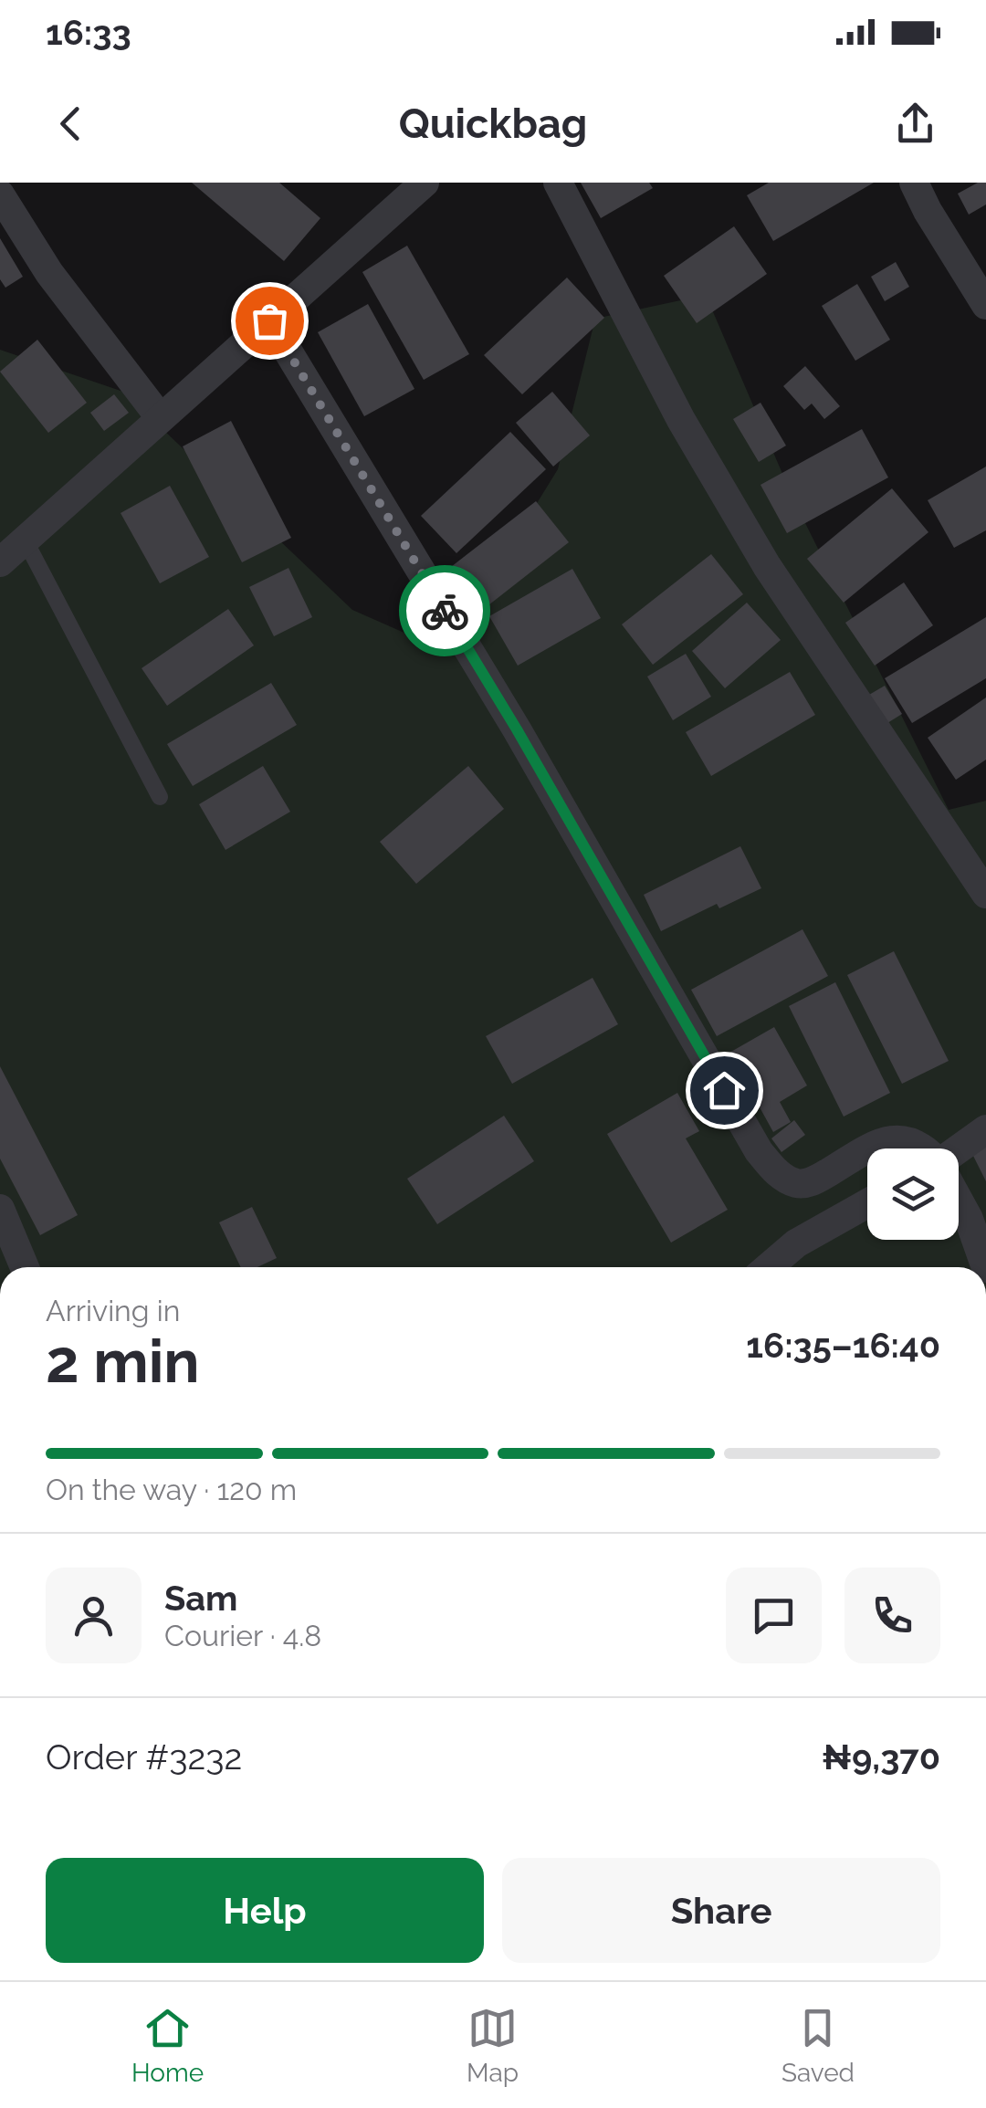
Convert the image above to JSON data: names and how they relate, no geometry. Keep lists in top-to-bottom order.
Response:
{
  "page": {
    "status": "16:33",
    "header": "Quickbag",
    "heading": ["2 min", "Arriving in", "16:35–16:40"],
    "panel": [
      "Sam",
      "Courier · 4.8",
      "Order #3232",
      "₦9,370"
    ],
    "bar": "On the way · 120 m",
    "buttons": ["Help", "Share"],
    "tabs": ["Home", "Map", "Saved"]
  }
}
